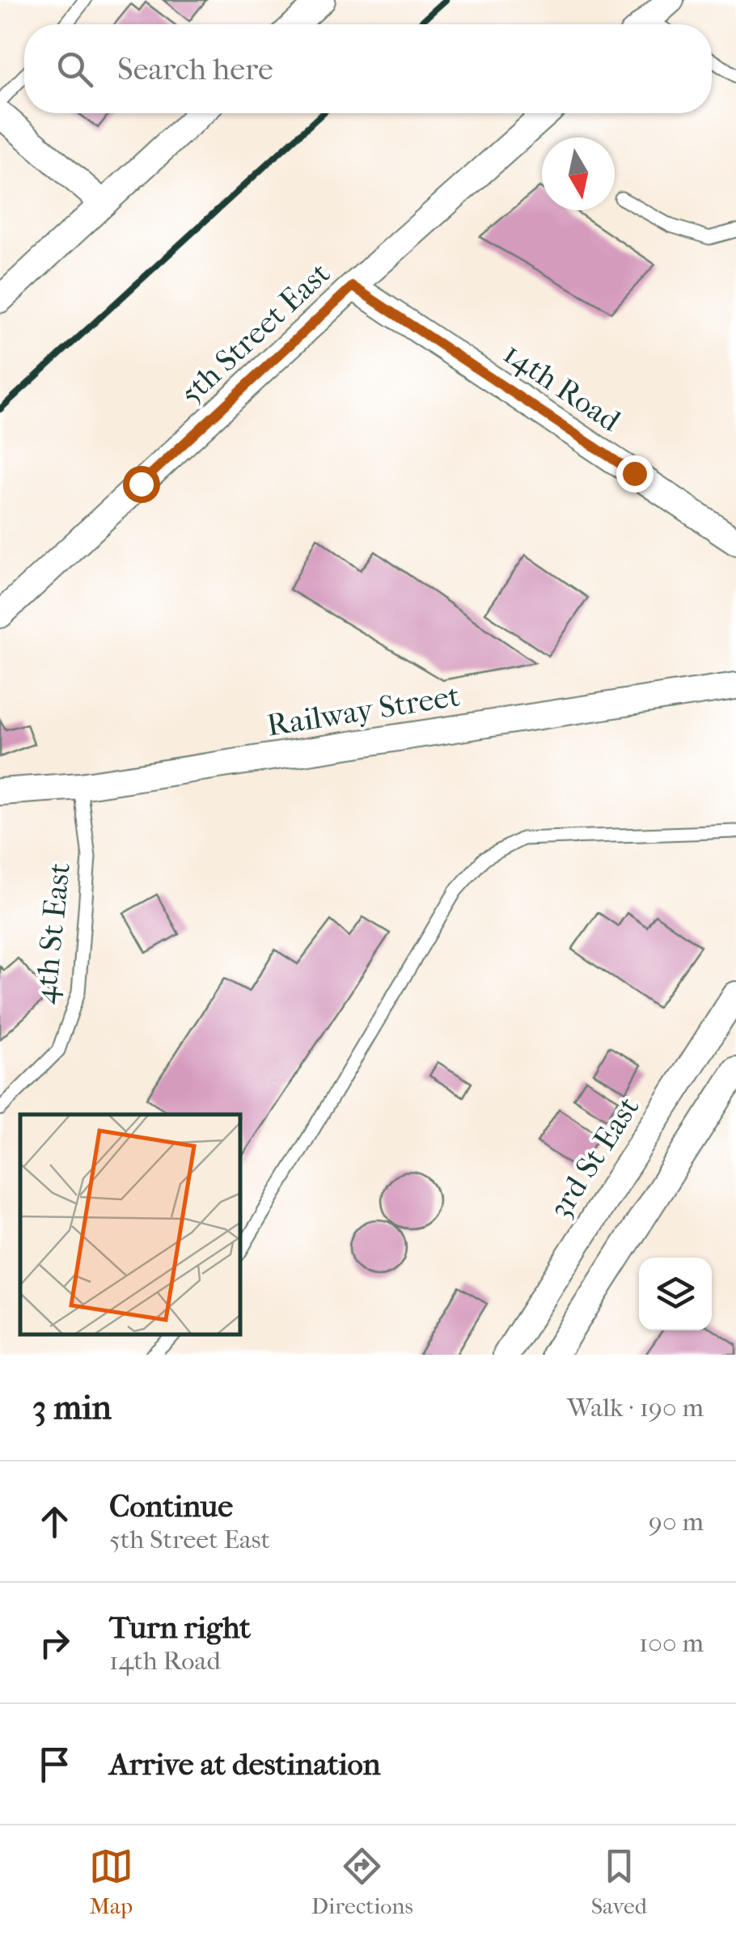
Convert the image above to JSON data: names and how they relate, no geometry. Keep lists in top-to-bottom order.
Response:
{
  "streets": {
    "street": [
      "5th Street East",
      "14th Road",
      "Railway Street",
      "3rd St East"
    ],
    "lane": ["4th St East"]
  },
  "crossings": [
    ["5th Street East", "14th Road"],
    ["Railway Street", "4th St East"]
  ],
  "north": "bottom",
  "page": {
    "search": "Search here",
    "heading": ["3 min", "Walk · 190 m"],
    "list": [
      ["Continue", "5th Street East", "90 m"],
      ["Turn right", "14th Road", "100 m"],
      "Arrive at destination"
    ],
    "nav": ["Map", "Directions", "Saved"]
  }
}
